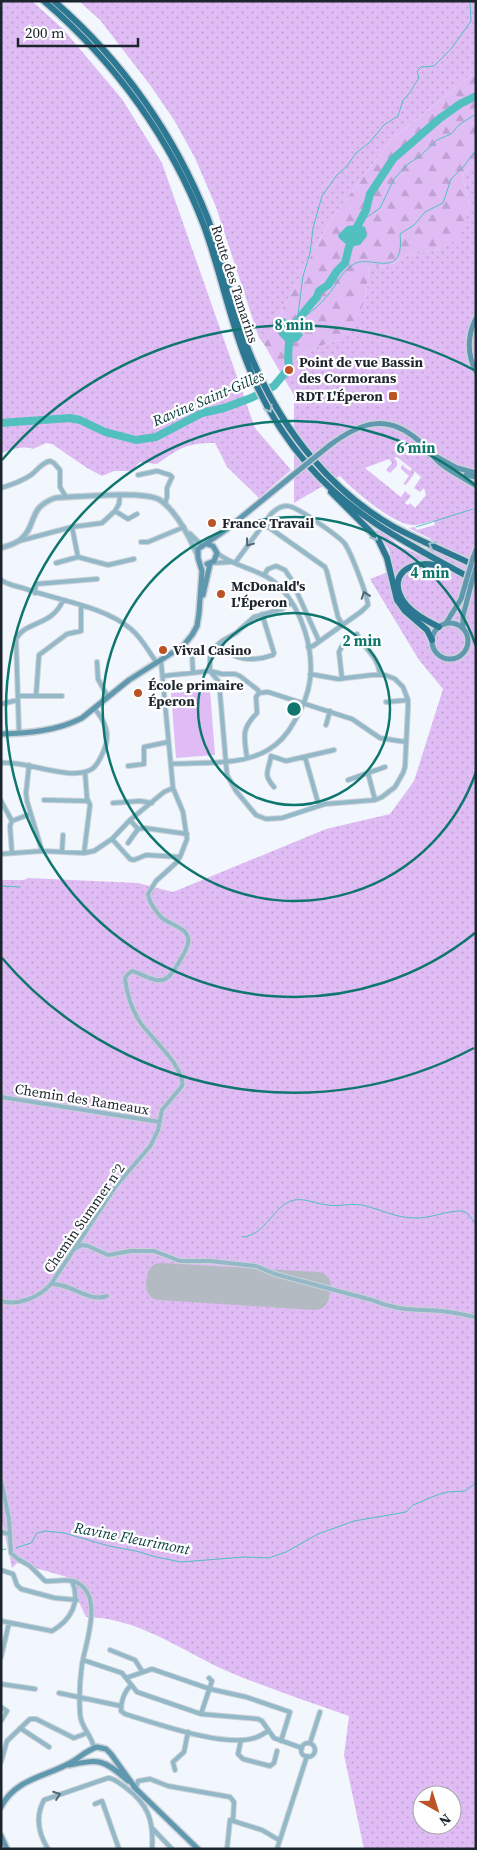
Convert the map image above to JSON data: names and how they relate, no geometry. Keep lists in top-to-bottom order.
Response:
{
  "streets": {
    "highway": ["Route des Tamarins"],
    "street": ["Chemin des Rameaux", "Chemin Summer n°2"]
  },
  "crossings": [
    ["Chemin des Rameaux", "Chemin Summer n°2"]
  ],
  "water": ["Ravine Saint-Gilles", "Ravine Fleurimont"],
  "places": {
    "other": [
      "Point de vue Bassin des Cormorans",
      "France Travail",
      "McDonald's L'Éperon",
      "Vival Casino",
      "École primaire Éperon"
    ],
    "transit": ["RDT L'Éperon"]
  },
  "scale_bar": "200 m",
  "north": "bottom right",
  "rings": [
    "8 min",
    "6 min",
    "4 min",
    "2 min"
  ]
}
